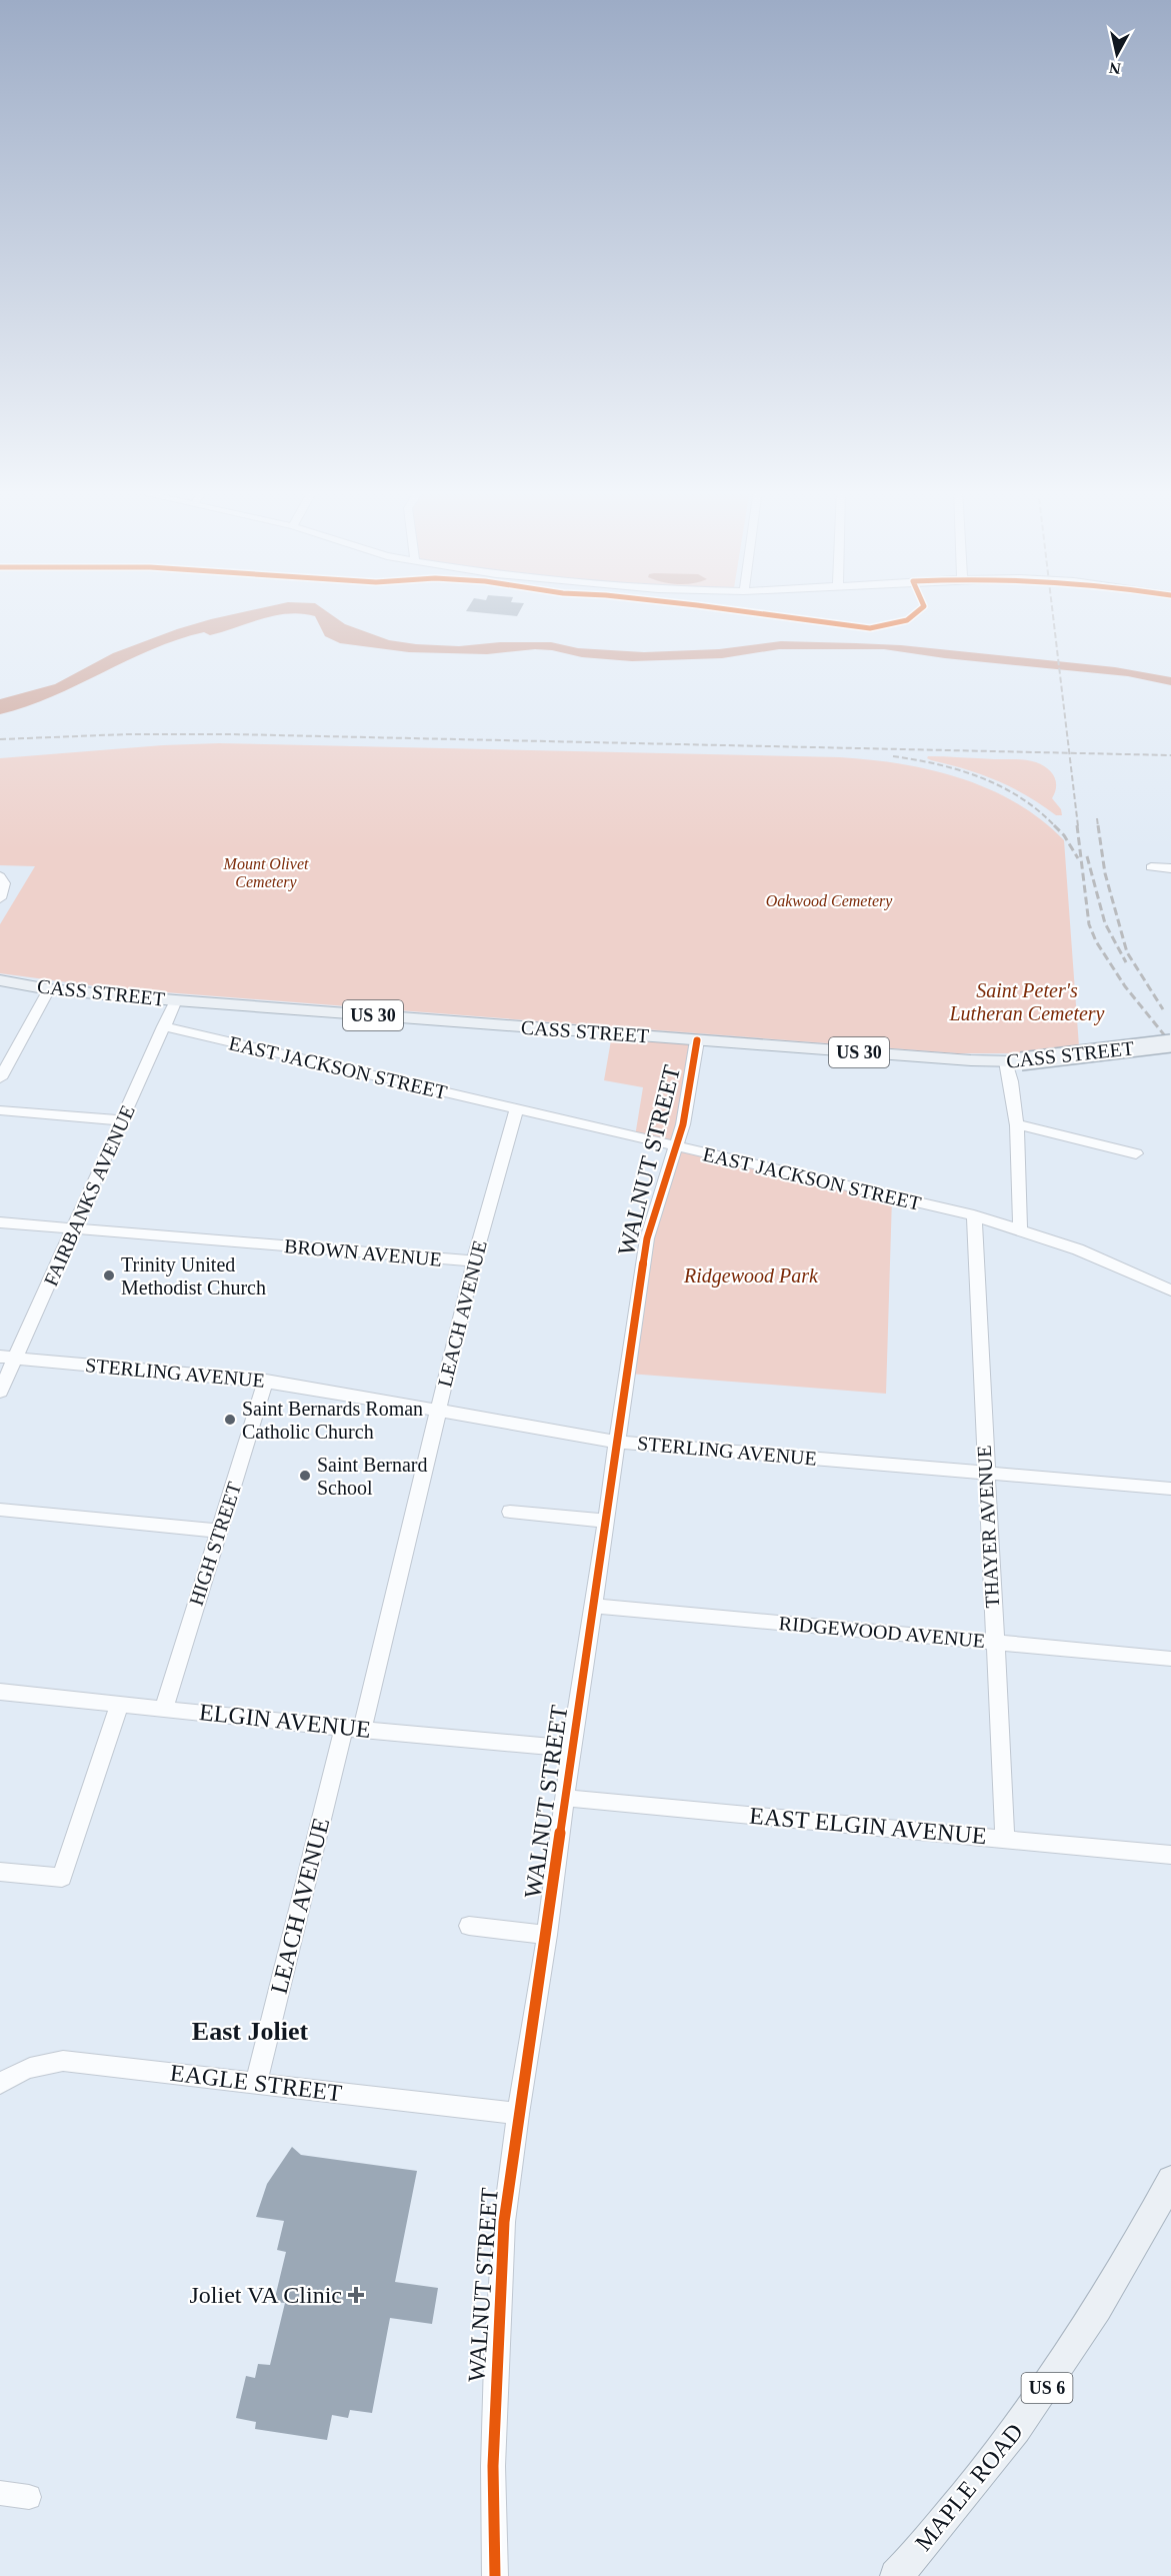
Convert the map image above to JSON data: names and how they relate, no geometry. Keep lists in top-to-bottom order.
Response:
{
  "streets": {
    "main road": [
      "CASS STREET",
      "US 30",
      "US 6",
      "MAPLE ROAD"
    ],
    "street": [
      "EAST JACKSON STREET",
      "WALNUT STREET",
      "FAIRBANKS AVENUE",
      "BROWN AVENUE",
      "LEACH AVENUE",
      "STERLING AVENUE",
      "THAYER AVENUE",
      "HIGH STREET",
      "RIDGEWOOD AVENUE",
      "ELGIN AVENUE",
      "EAST ELGIN AVENUE",
      "EAGLE STREET"
    ]
  },
  "crossings": [
    ["CASS STREET", "WALNUT STREET"],
    ["CASS STREET", "FAIRBANKS AVENUE"],
    ["EAST JACKSON STREET", "WALNUT STREET"],
    ["EAST JACKSON STREET", "FAIRBANKS AVENUE"],
    ["EAST JACKSON STREET", "LEACH AVENUE"],
    ["EAST JACKSON STREET", "THAYER AVENUE"],
    ["WALNUT STREET", "STERLING AVENUE"],
    ["WALNUT STREET", "RIDGEWOOD AVENUE"],
    ["WALNUT STREET", "ELGIN AVENUE"],
    ["WALNUT STREET", "EAST ELGIN AVENUE"],
    ["WALNUT STREET", "EAGLE STREET"],
    ["FAIRBANKS AVENUE", "BROWN AVENUE"],
    ["FAIRBANKS AVENUE", "STERLING AVENUE"],
    ["BROWN AVENUE", "LEACH AVENUE"],
    ["LEACH AVENUE", "STERLING AVENUE"],
    ["LEACH AVENUE", "ELGIN AVENUE"],
    ["LEACH AVENUE", "EAGLE STREET"],
    ["STERLING AVENUE", "THAYER AVENUE"],
    ["STERLING AVENUE", "HIGH STREET"],
    ["THAYER AVENUE", "RIDGEWOOD AVENUE"],
    ["THAYER AVENUE", "EAST ELGIN AVENUE"],
    ["HIGH STREET", "ELGIN AVENUE"]
  ],
  "districts": ["East Joliet"],
  "parks": [
    "Mount Olivet Cemetery",
    "Oakwood Cemetery",
    "Saint Peter's Lutheran Cemetery",
    "Ridgewood Park"
  ],
  "places": {
    "other": ["Trinity United Methodist Church", "Saint Bernards Roman Catholic Church", "Saint Bernard School"],
    "health": ["Joliet VA Clinic"]
  },
  "north": "bottom"
}
